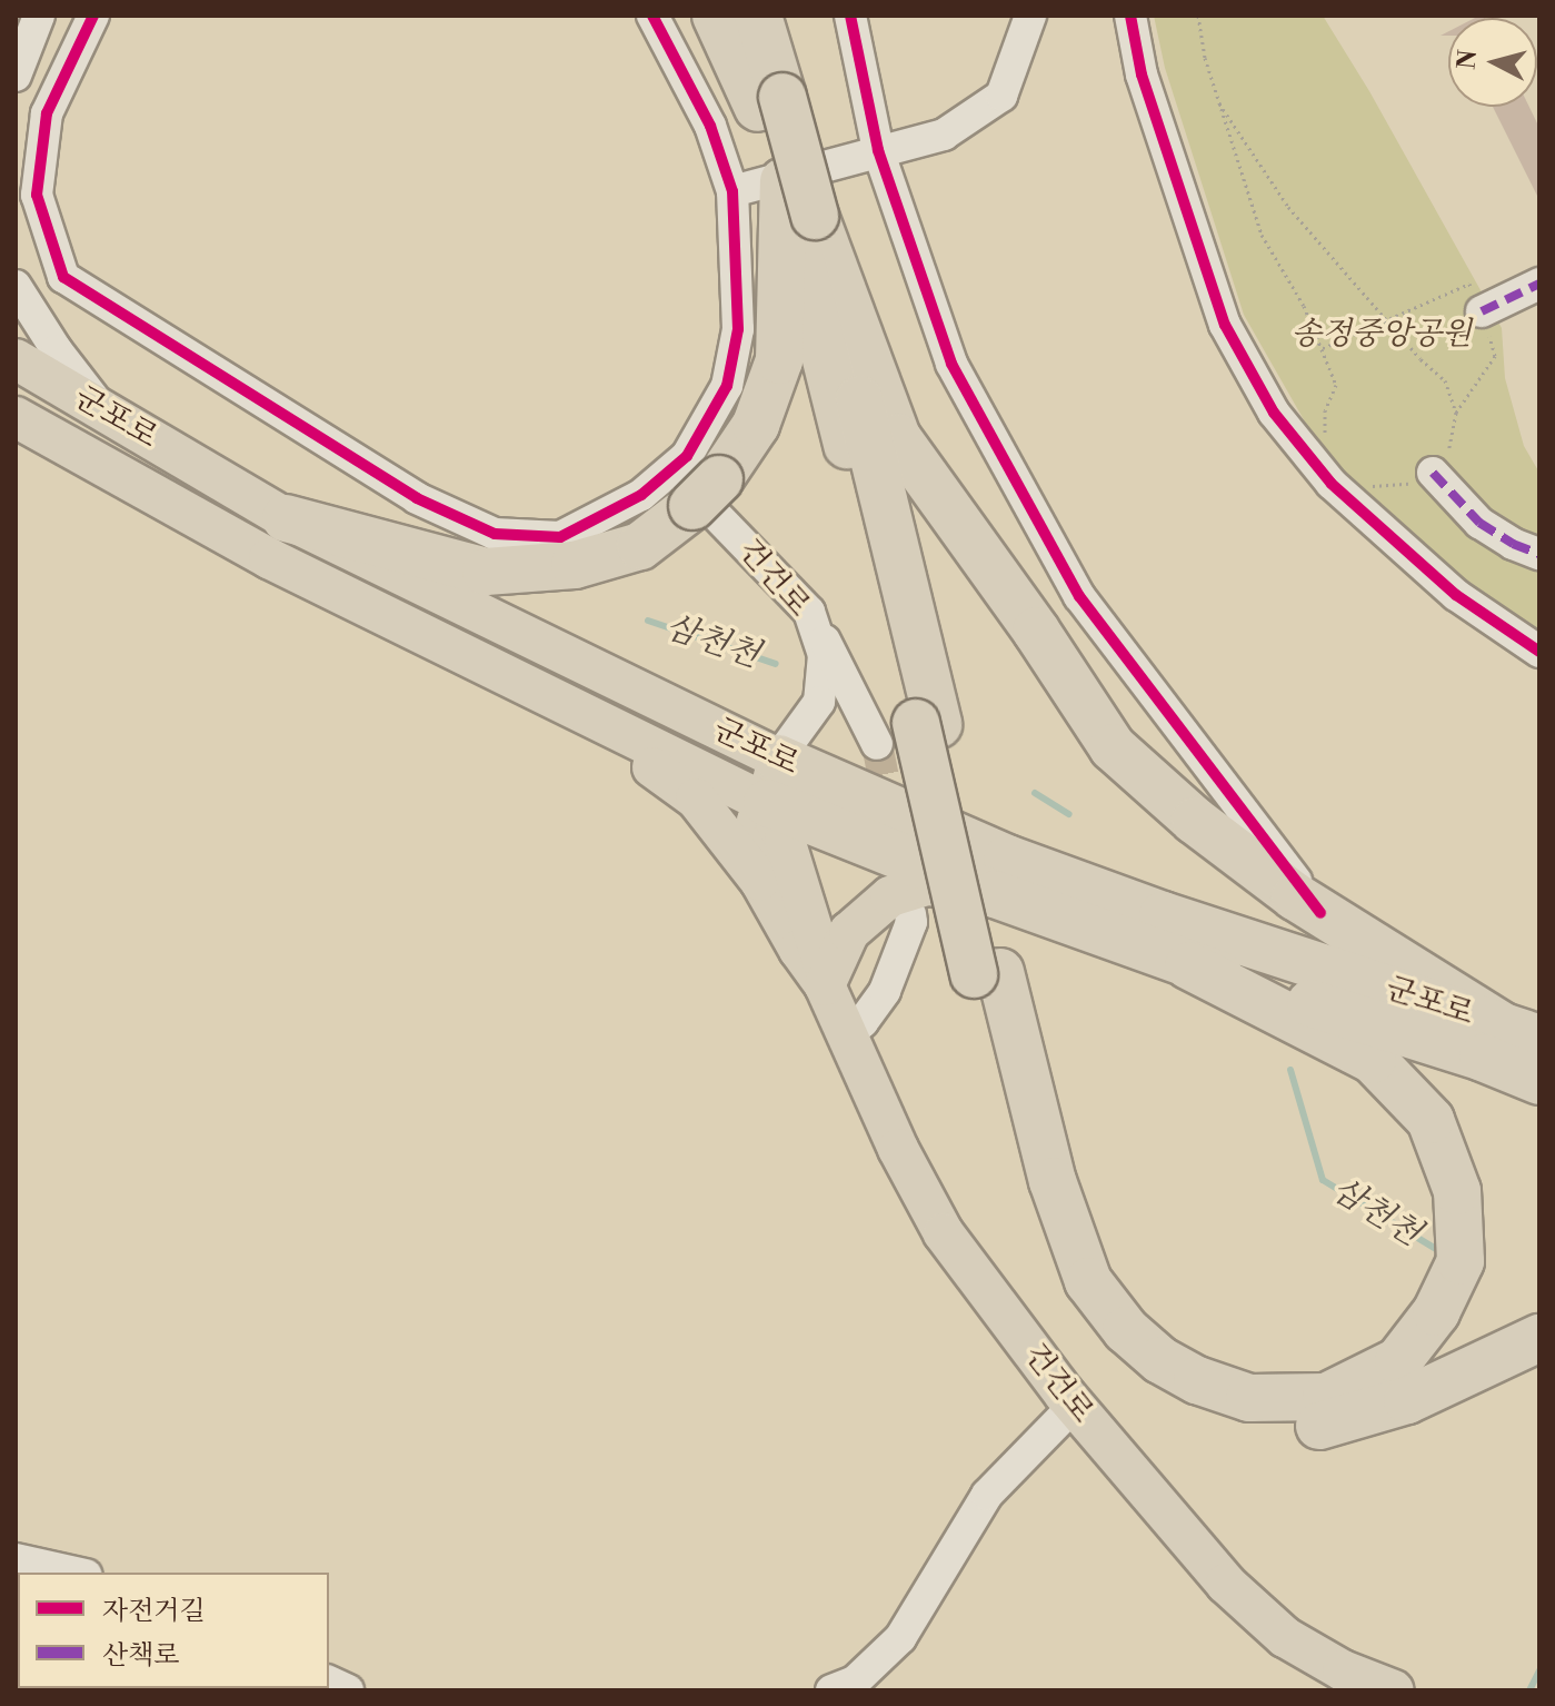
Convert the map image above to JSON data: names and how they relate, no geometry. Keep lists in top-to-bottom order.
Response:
{
  "streets": {
    "highway": ["군포로"],
    "main road": ["건건로"]
  },
  "crossings": [
    ["군포로", "건건로"]
  ],
  "water": ["삼천천"],
  "parks": ["송정중앙공원"],
  "legend": ["자전거길", "산책로"],
  "north": "left"
}
